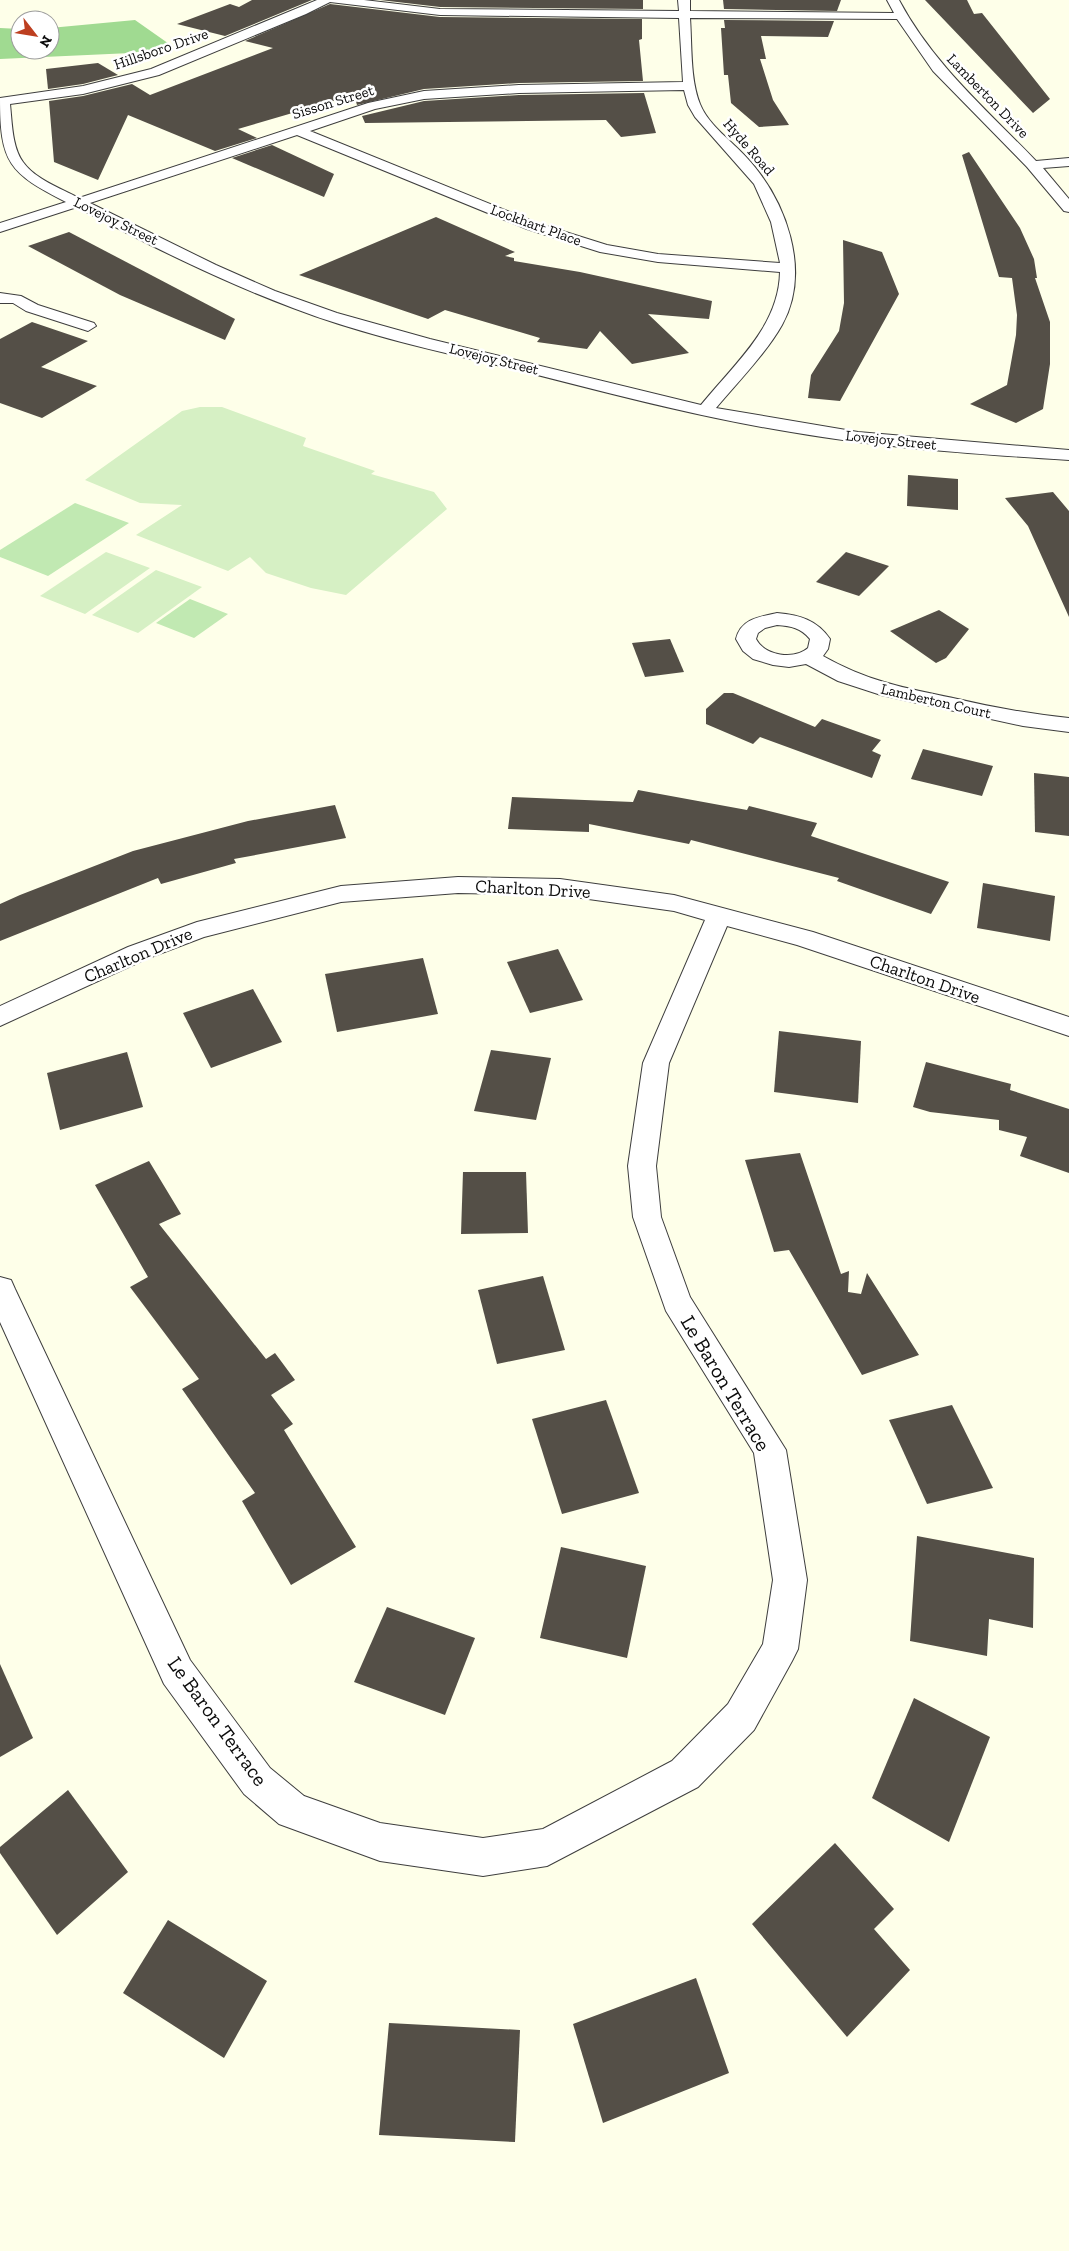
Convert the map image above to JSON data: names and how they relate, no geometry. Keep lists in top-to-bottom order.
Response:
{
  "streets": {
    "street": [
      "Hillsboro Drive",
      "Lamberton Drive",
      "Sisson Street",
      "Hyde Road",
      "Lovejoy Street",
      "Lockhart Place",
      "Lamberton Court",
      "Charlton Drive",
      "Le Baron Terrace"
    ]
  },
  "crossings": [
    ["Hillsboro Drive", "Lovejoy Street"],
    ["Sisson Street", "Hyde Road"],
    ["Sisson Street", "Lovejoy Street"],
    ["Sisson Street", "Lockhart Place"],
    ["Hyde Road", "Lovejoy Street"],
    ["Hyde Road", "Lockhart Place"],
    ["Charlton Drive", "Le Baron Terrace"]
  ],
  "north": "bottom right"
}
